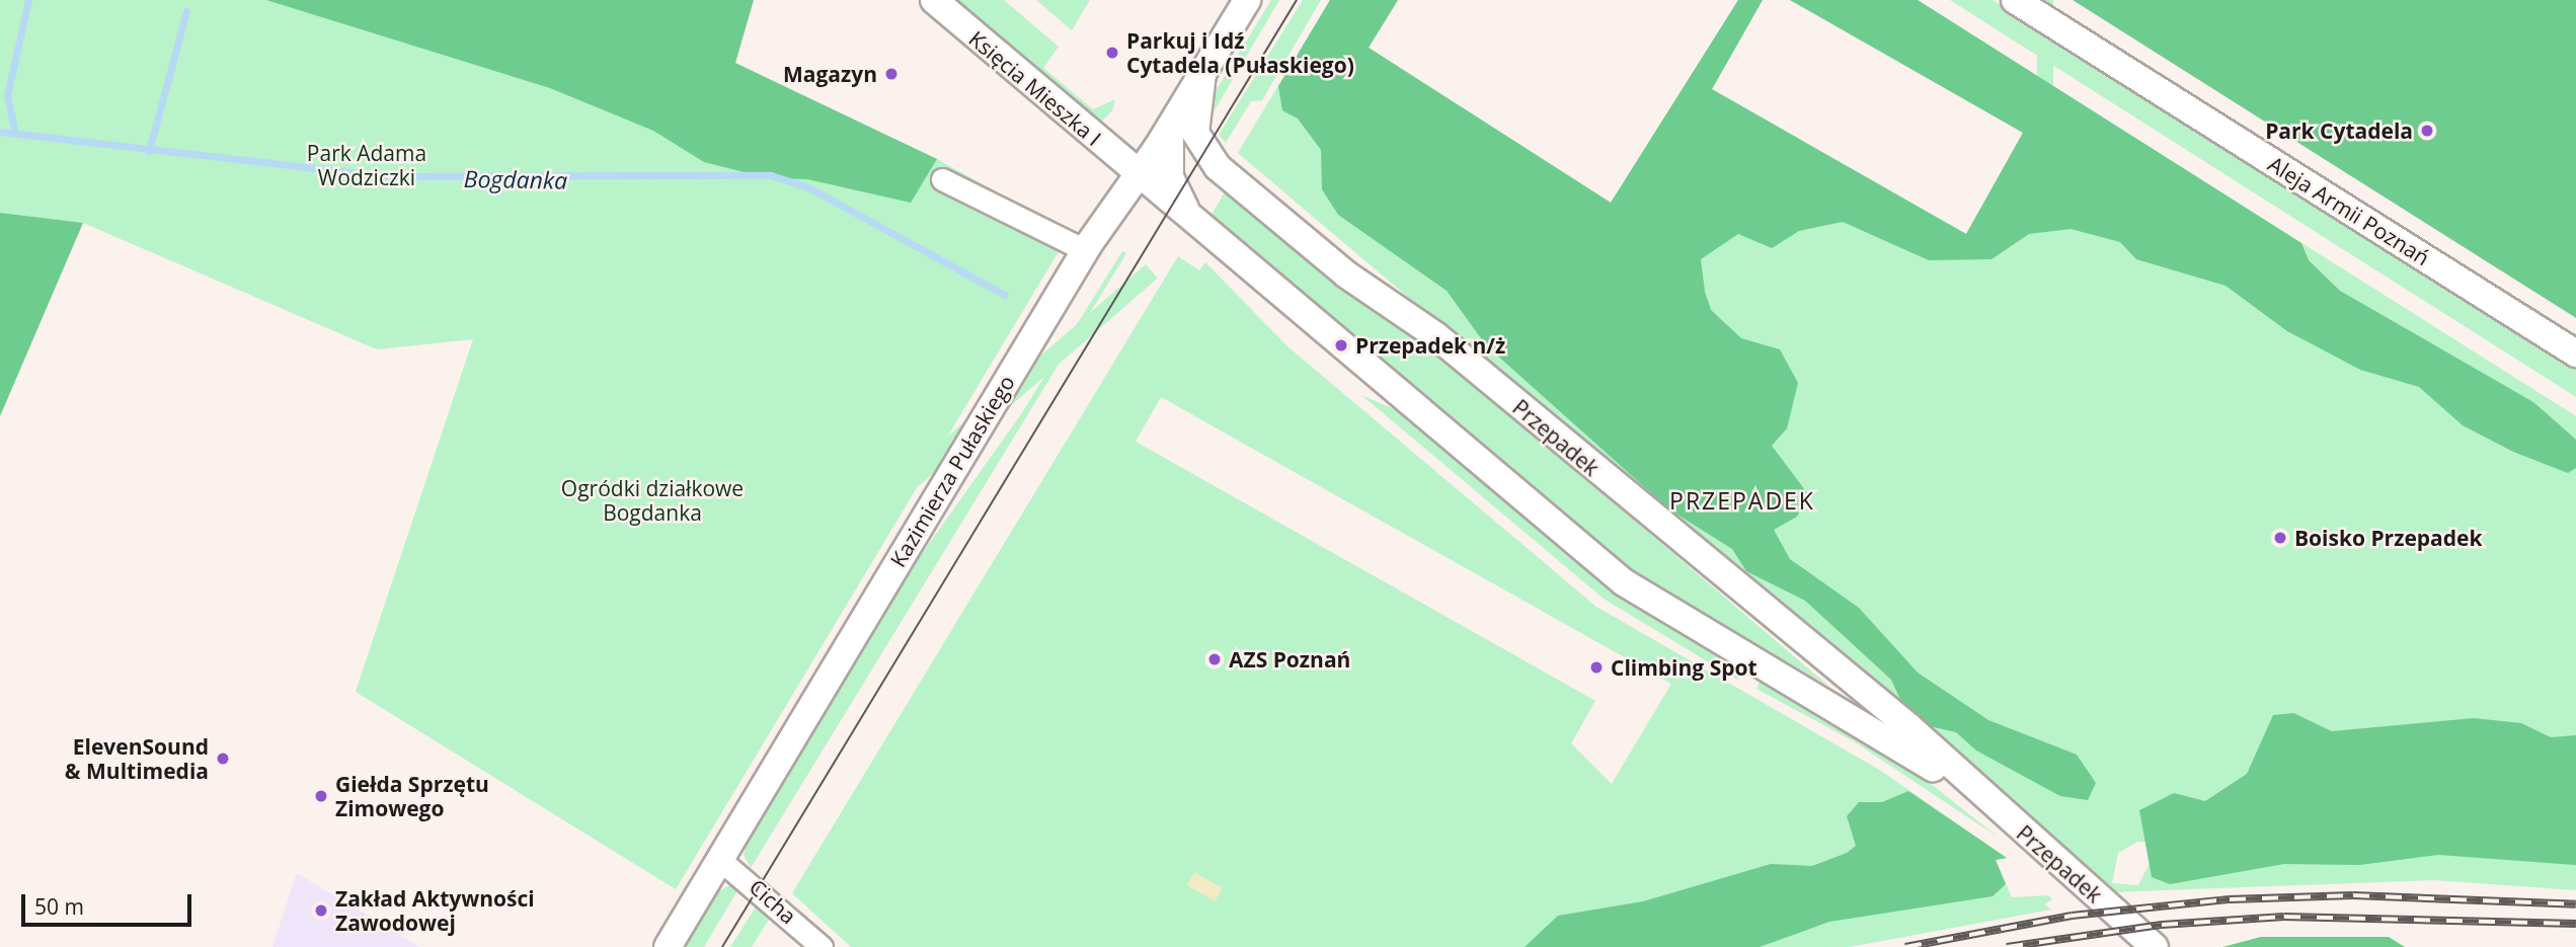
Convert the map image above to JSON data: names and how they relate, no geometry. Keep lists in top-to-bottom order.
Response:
{
  "streets": {
    "street": [
      "Księcia Mieszka I",
      "Aleja Armii Poznań",
      "Przepadek",
      "Kazimierza Pułaskiego",
      "Cicha"
    ]
  },
  "crossings": [
    ["Księcia Mieszka I", "Przepadek"],
    ["Księcia Mieszka I", "Kazimierza Pułaskiego"],
    ["Przepadek", "Kazimierza Pułaskiego"],
    ["Kazimierza Pułaskiego", "Cicha"]
  ],
  "districts": ["PRZEPADEK"],
  "water": ["Bogdanka"],
  "parks": ["Park Adama Wodziczki", "Ogródki działkowe Bogdanka"],
  "places": [
    "Parkuj i Idź Cytadela (Pułaskiego)",
    "Magazyn",
    "Park Cytadela",
    "Przepadek n/ż",
    "Boisko Przepadek",
    "AZS Poznań",
    "Climbing Spot",
    "ElevenSound & Multimedia",
    "Giełda Sprzętu Zimowego",
    "Zakład Aktywności Zawodowej"
  ],
  "scale_bar": "50 m"
}
